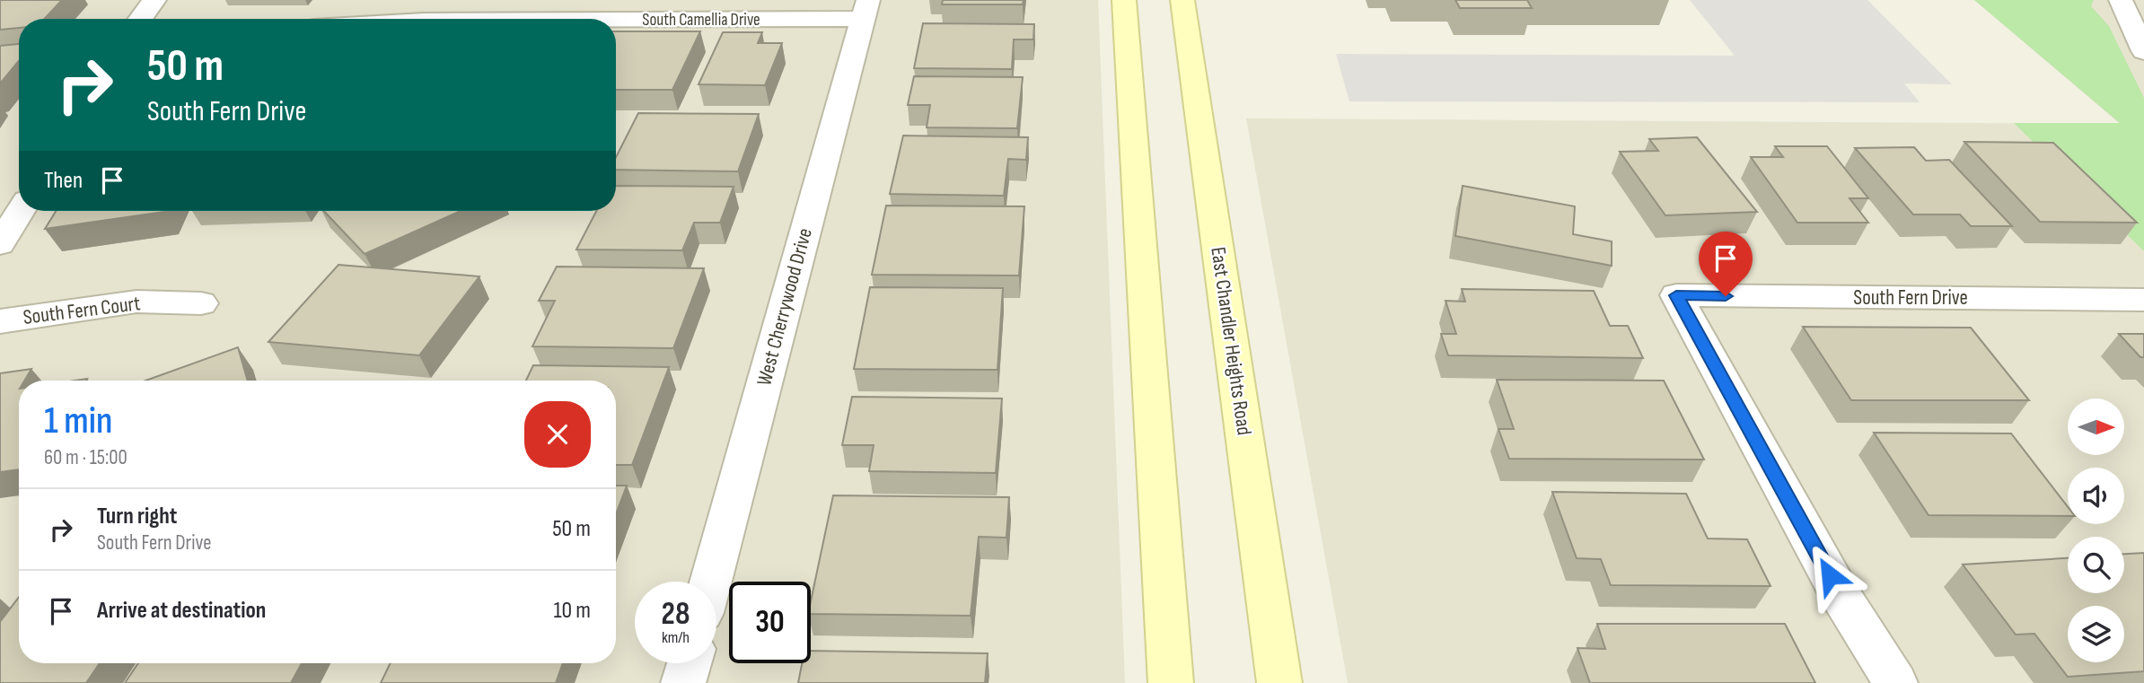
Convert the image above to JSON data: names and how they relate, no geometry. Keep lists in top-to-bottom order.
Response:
{
  "streets": {
    "main road": ["East Chandler Heights Road"],
    "street": [
      "South Camellia Drive",
      "South Fern Drive",
      "West Cherrywood Drive",
      "South Fern Court"
    ]
  },
  "crossings": [
    ["South Camellia Drive", "West Cherrywood Drive"]
  ],
  "north": "right",
  "page": {
    "turn": ["50 m", "South Fern Drive"],
    "then": "Then",
    "heading": ["1 min", "60 m · 15:00"],
    "list": [
      {
        "name": "Turn right",
        "note": "South Fern Drive",
        "value": "50 m"
      },
      {
        "name": "Arrive at destination",
        "value": "10 m"
      }
    ],
    "speed": "28 km/h",
    "limit": "30"
  }
}
